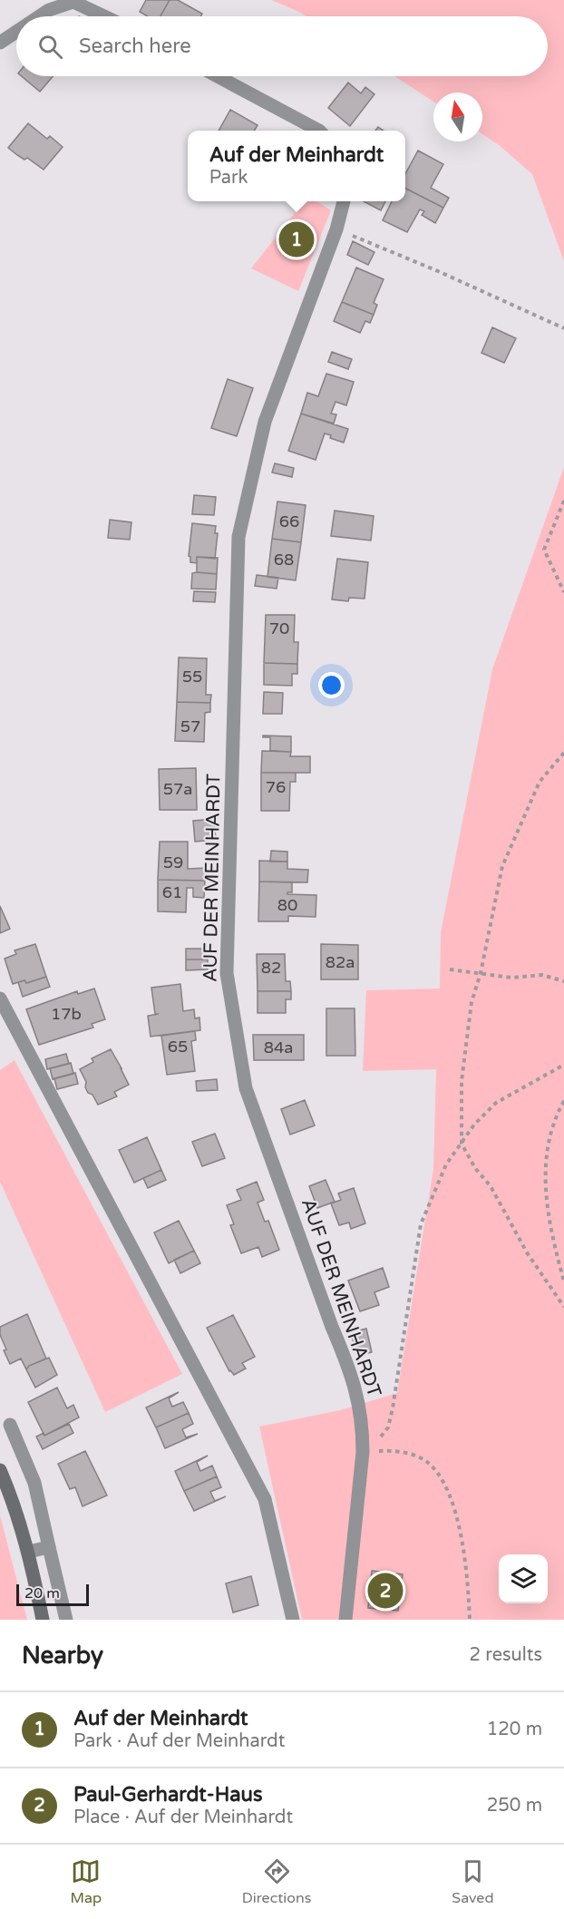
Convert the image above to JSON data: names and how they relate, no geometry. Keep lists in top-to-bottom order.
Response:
{
  "streets": {
    "street": ["AUF DER MEINHARDT"]
  },
  "house_numbers": [
    "66",
    "68",
    "70",
    "55",
    "57",
    "76",
    "57a",
    "59",
    "61",
    "80",
    "82a",
    "82",
    "17b",
    "65",
    "84a"
  ],
  "scale_bar": "20 m",
  "north": "top",
  "page": {
    "search": "Search here",
    "popup": ["Auf der Meinhardt", "Park"],
    "pins": ["1", "2"],
    "scale": "20 m",
    "heading": ["Nearby", "2 results"],
    "list": [
      {
        "mark": "1",
        "name": "Auf der Meinhardt",
        "note": "Park · Auf der Meinhardt",
        "value": "120 m"
      },
      {
        "mark": "2",
        "name": "Paul-Gerhardt-Haus",
        "note": "Place · Auf der Meinhardt",
        "value": "250 m"
      }
    ],
    "nav": ["Map", "Directions", "Saved"]
  }
}
